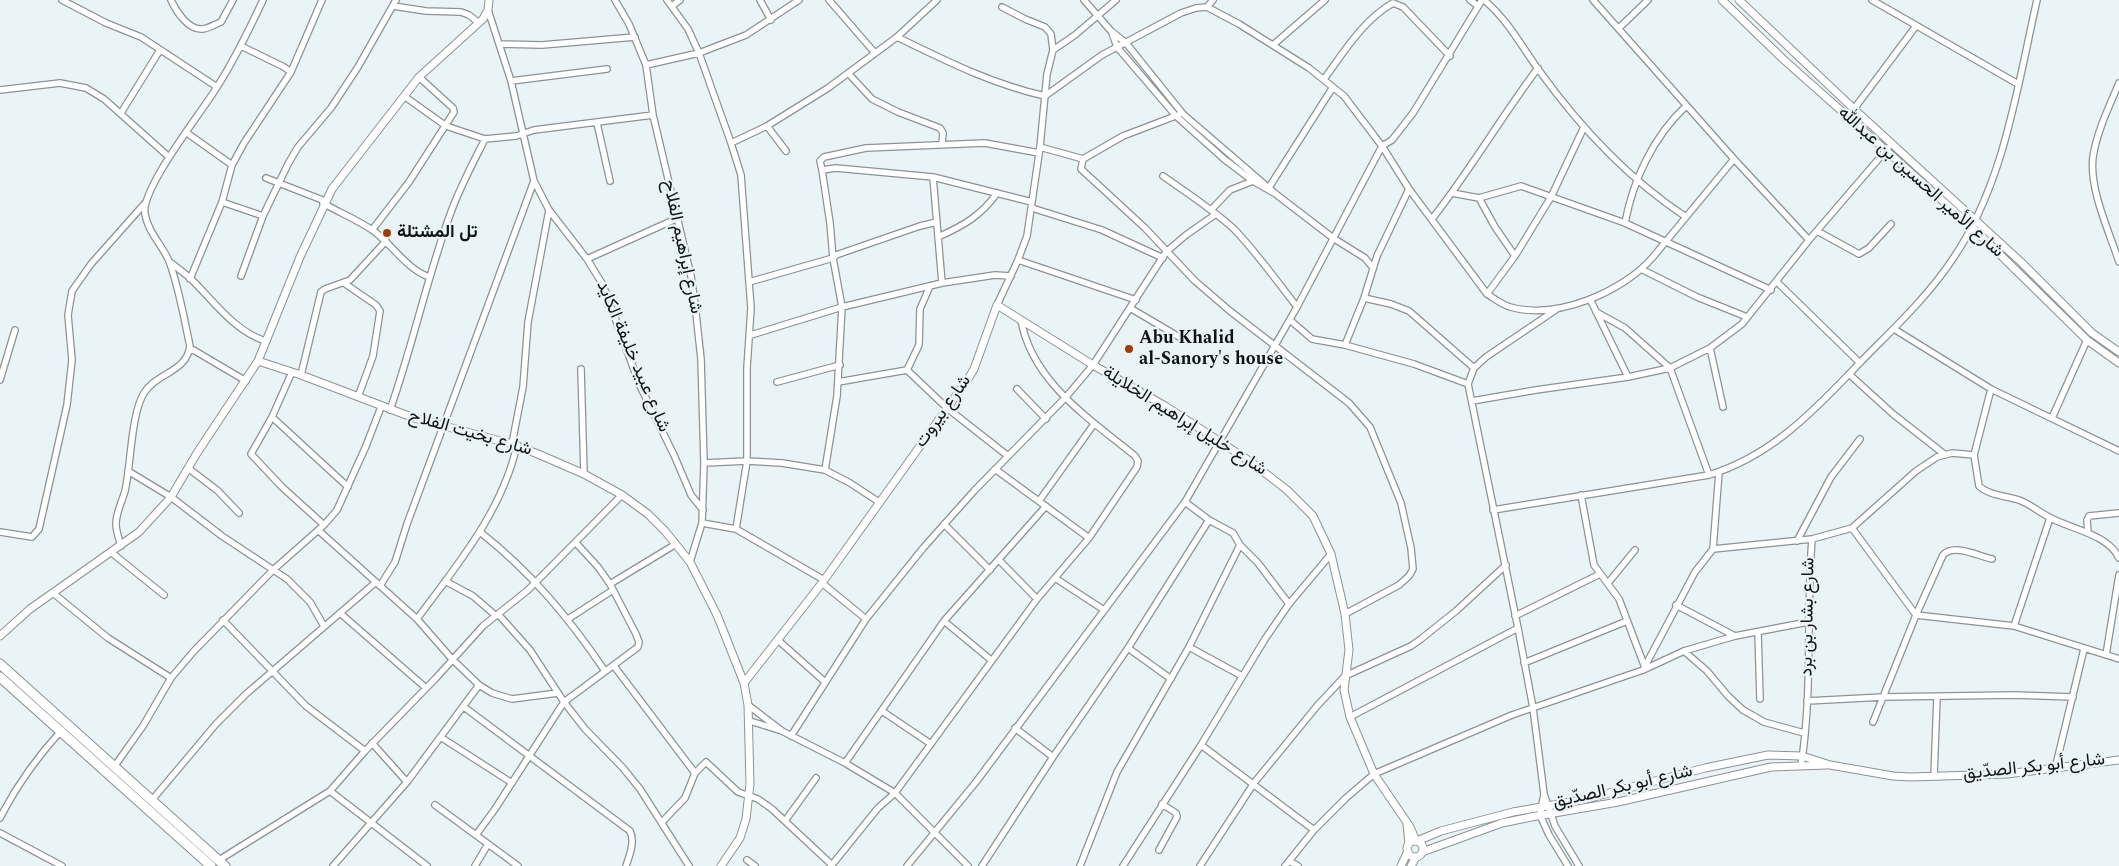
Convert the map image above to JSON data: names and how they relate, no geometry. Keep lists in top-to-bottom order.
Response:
{
  "streets": {
    "street": [
      "شارع الأمير الحسين بن عبدالله",
      "شارع إبراهيم الفلاح",
      "شارع عبيد خليفة الكايد",
      "شارع بيروت",
      "شارع خليل إبراهيم الخلايلة",
      "شارع بخيت الفلاح",
      "شارع بشار بن برد",
      "شارع أبو بكر الصدّيق"
    ]
  },
  "crossings": [
    ["شارع إبراهيم الفلاح", "شارع عبيد خليفة الكايد"],
    ["شارع إبراهيم الفلاح", "شارع بخيت الفلاح"],
    ["شارع بيروت", "شارع خليل إبراهيم الخلايلة"],
    ["شارع بيروت", "شارع بخيت الفلاح"],
    ["شارع خليل إبراهيم الخلايلة", "شارع أبو بكر الصدّيق"],
    ["شارع بشار بن برد", "شارع أبو بكر الصدّيق"]
  ],
  "places": ["تل المشتلة", "Abu Khalid al-Sanory's house"]
}
